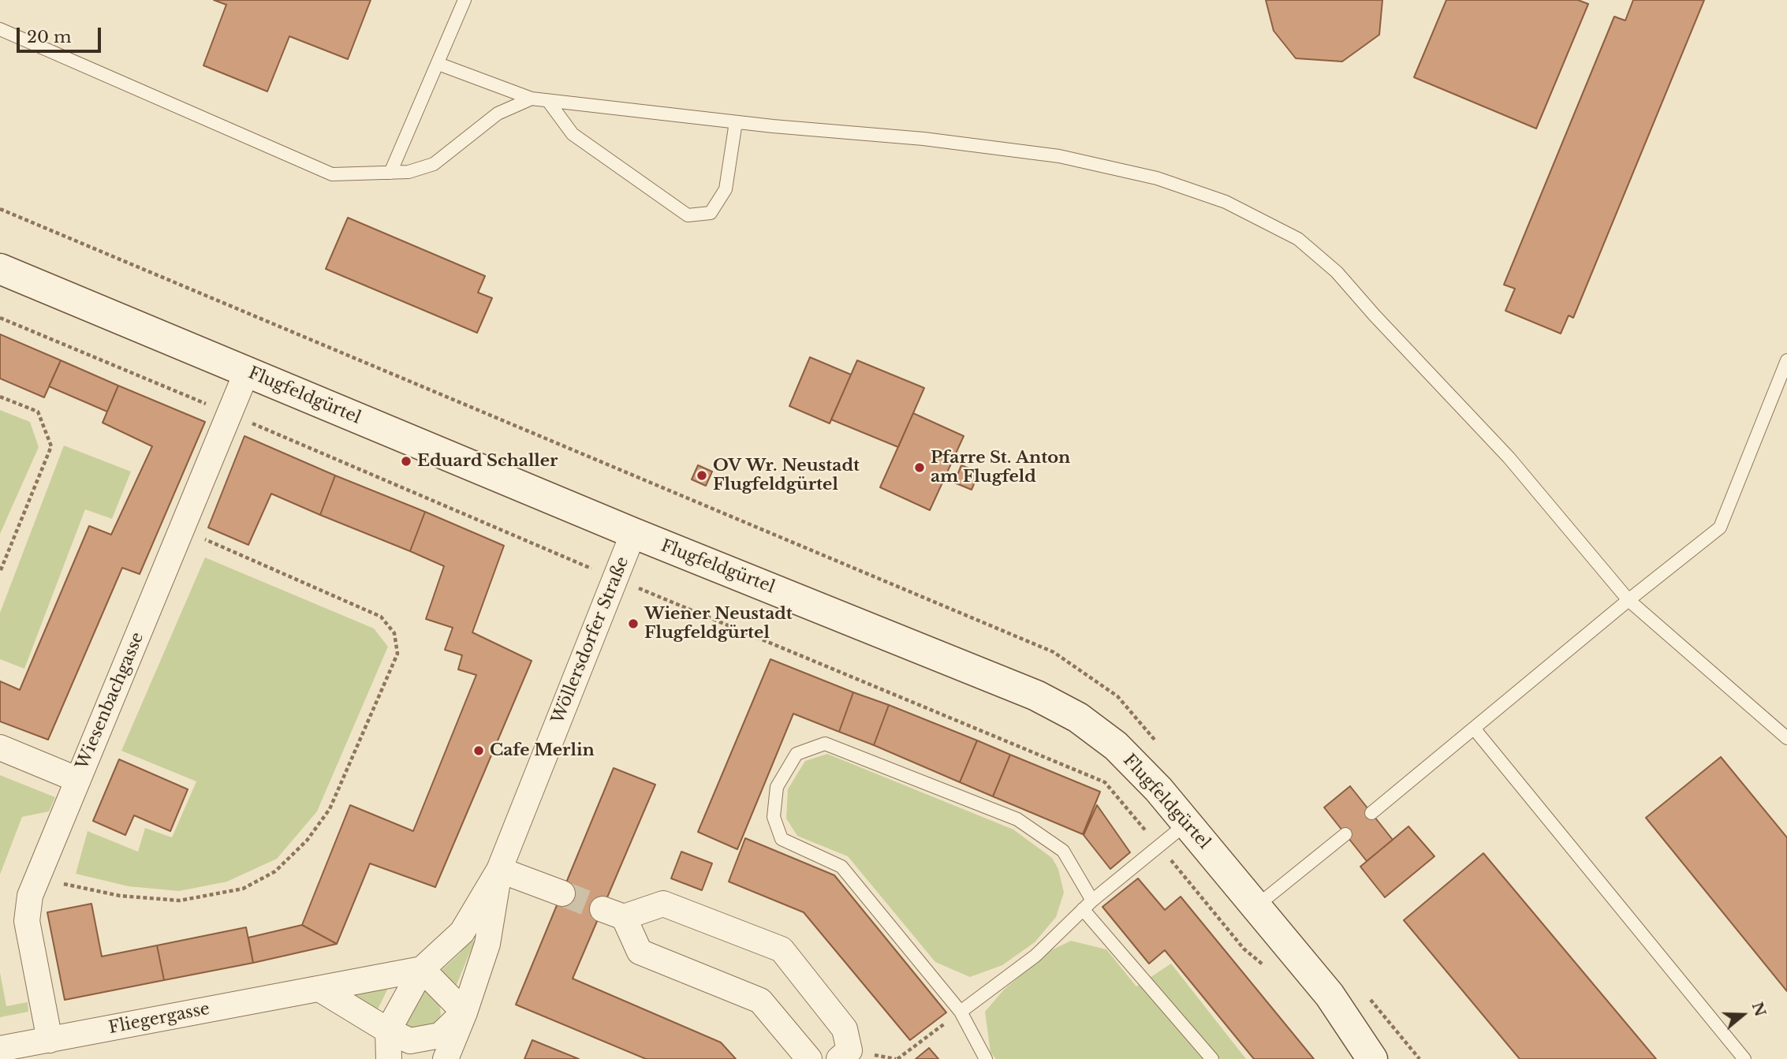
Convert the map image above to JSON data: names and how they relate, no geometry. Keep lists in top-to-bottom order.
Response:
{
  "streets": {
    "street": [
      "Flugfeldgürtel",
      "Wöllersdorfer Straße",
      "Wiesenbachgasse",
      "Fliegergasse"
    ]
  },
  "crossings": [
    ["Flugfeldgürtel", "Wöllersdorfer Straße"],
    ["Flugfeldgürtel", "Wiesenbachgasse"],
    ["Wöllersdorfer Straße", "Fliegergasse"],
    ["Wiesenbachgasse", "Fliegergasse"]
  ],
  "places": [
    "Eduard Schaller",
    "Pfarre St. Anton am Flugfeld",
    "OV Wr. Neustadt Flugfeldgürtel",
    "Wiener Neustadt Flugfeldgürtel",
    "Cafe Merlin"
  ],
  "scale_bar": "20 m",
  "north": "right"
}
